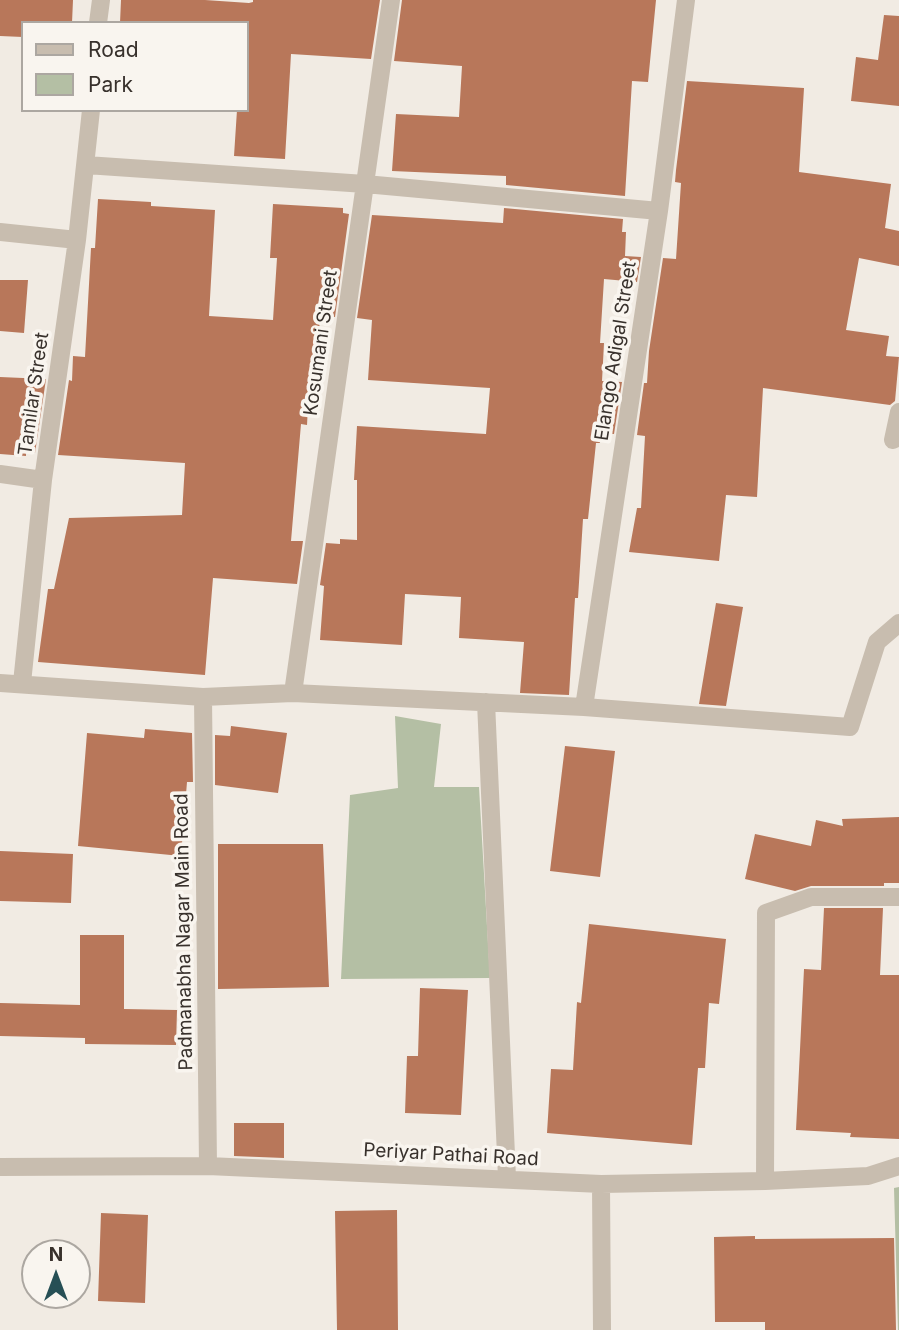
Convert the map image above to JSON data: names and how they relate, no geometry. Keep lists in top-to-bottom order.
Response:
{
  "streets": {
    "street": [
      "Kosumani Street",
      "Elango Adigal Street",
      "Tamilar Street",
      "Padmanabha Nagar Main Road",
      "Periyar Pathai Road"
    ]
  },
  "crossings": [
    ["Padmanabha Nagar Main Road", "Periyar Pathai Road"]
  ],
  "legend": ["Road", "Park"],
  "north": "top"
}
